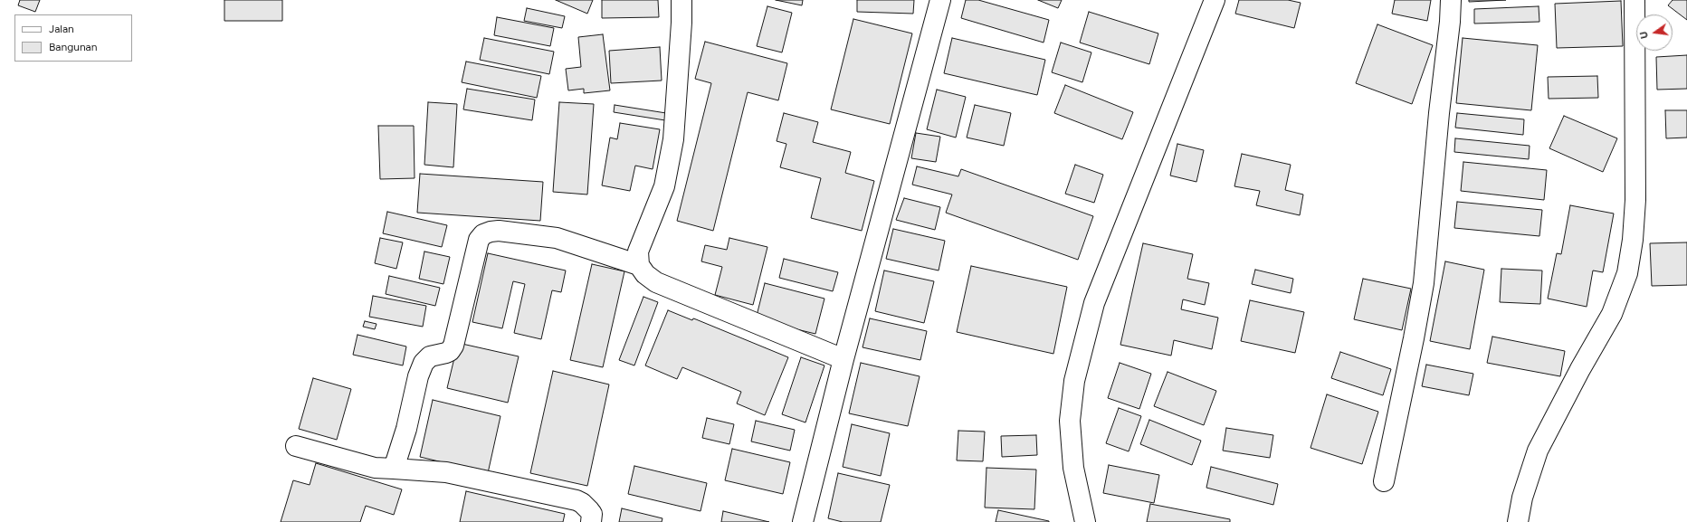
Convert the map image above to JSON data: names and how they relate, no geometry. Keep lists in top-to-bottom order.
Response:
{
  "legend": ["Jalan", "Bangunan"],
  "north": "left"
}
